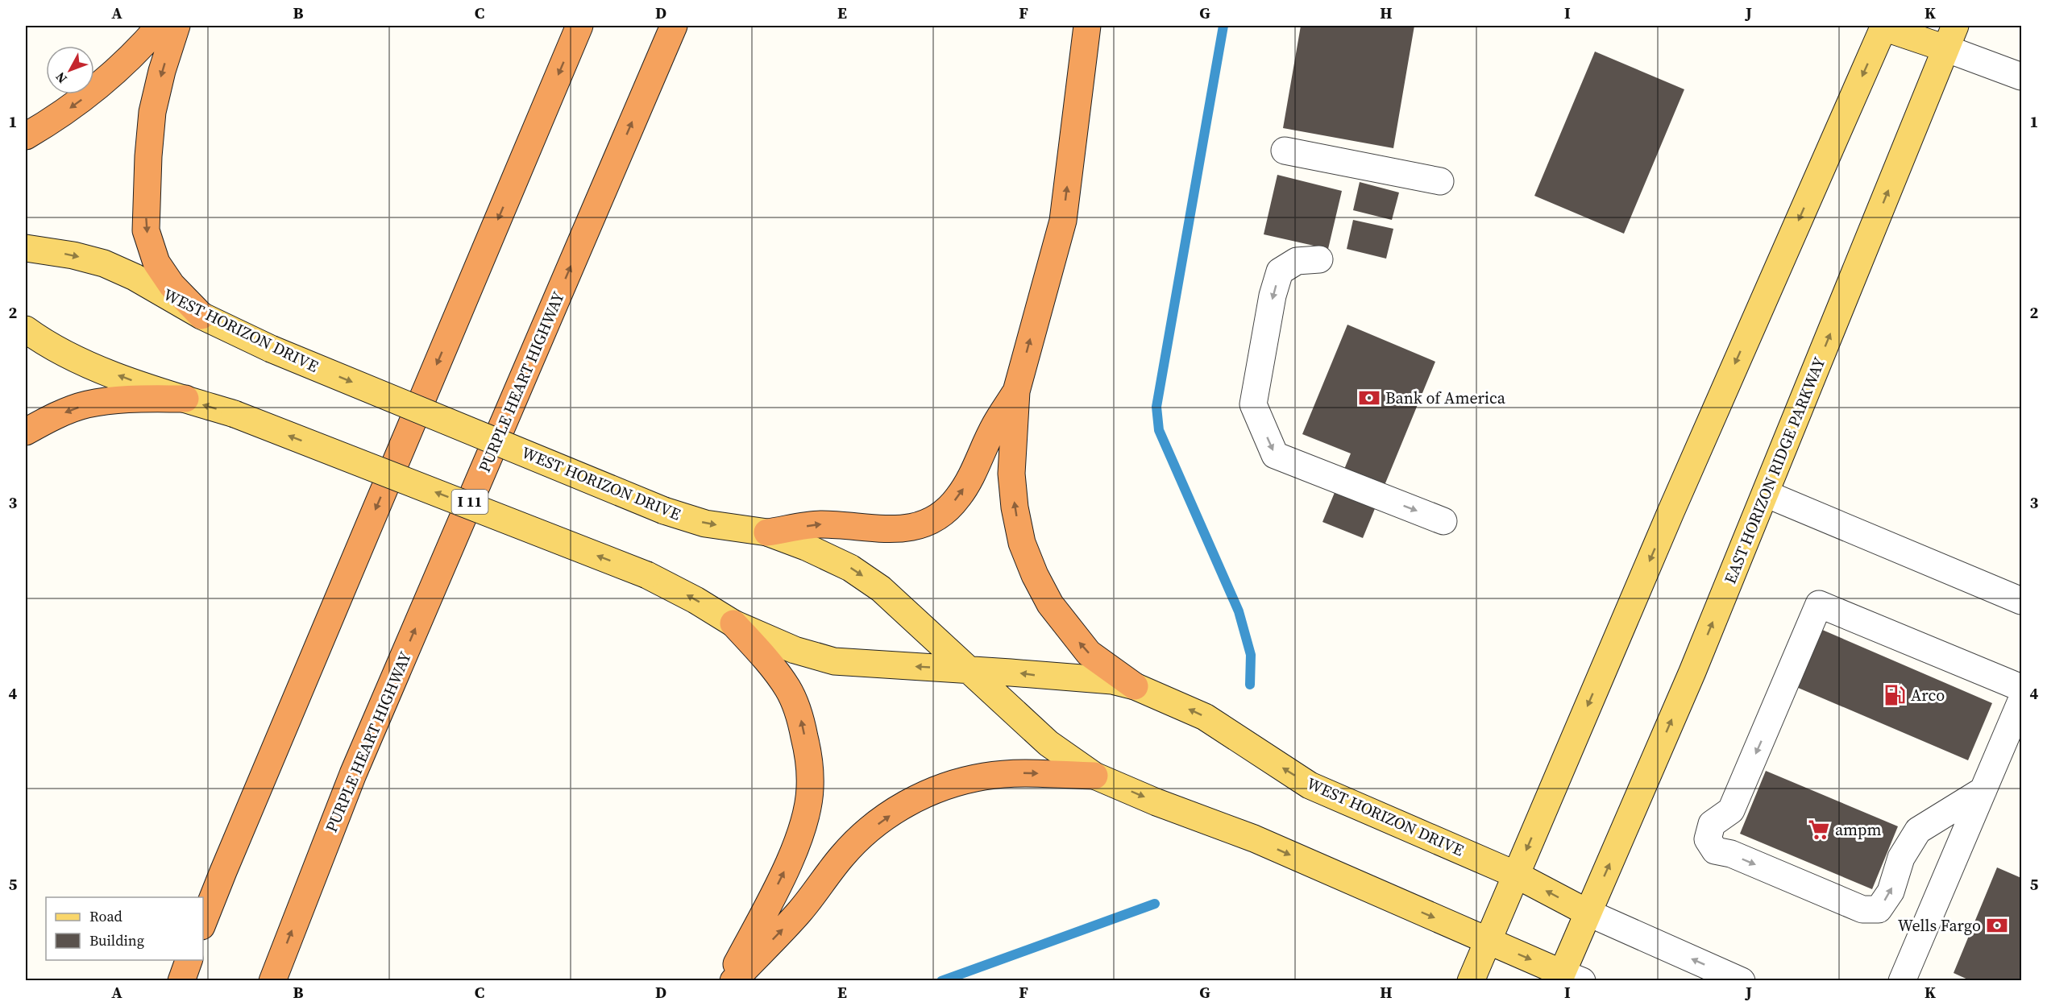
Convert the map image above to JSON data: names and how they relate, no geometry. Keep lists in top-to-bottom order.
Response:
{
  "streets": {
    "highway": ["PURPLE HEART HIGHWAY", "I 11"],
    "main road": ["WEST HORIZON DRIVE", "EAST HORIZON RIDGE PARKWAY"]
  },
  "crossings": [
    ["WEST HORIZON DRIVE", "EAST HORIZON RIDGE PARKWAY"]
  ],
  "places": {
    "bank": ["Bank of America", "Wells Fargo"],
    "fuel station": ["Arco"],
    "supermarket": ["ampm"]
  },
  "legend": ["Road", "Building"],
  "north": "bottom left",
  "grid": {
    "columns": [
      "A",
      "B",
      "C",
      "D",
      "E",
      "F",
      "G",
      "H",
      "I",
      "J",
      "K"
    ],
    "rows": [
      "1",
      "2",
      "3",
      "4",
      "5"
    ]
  }
}
